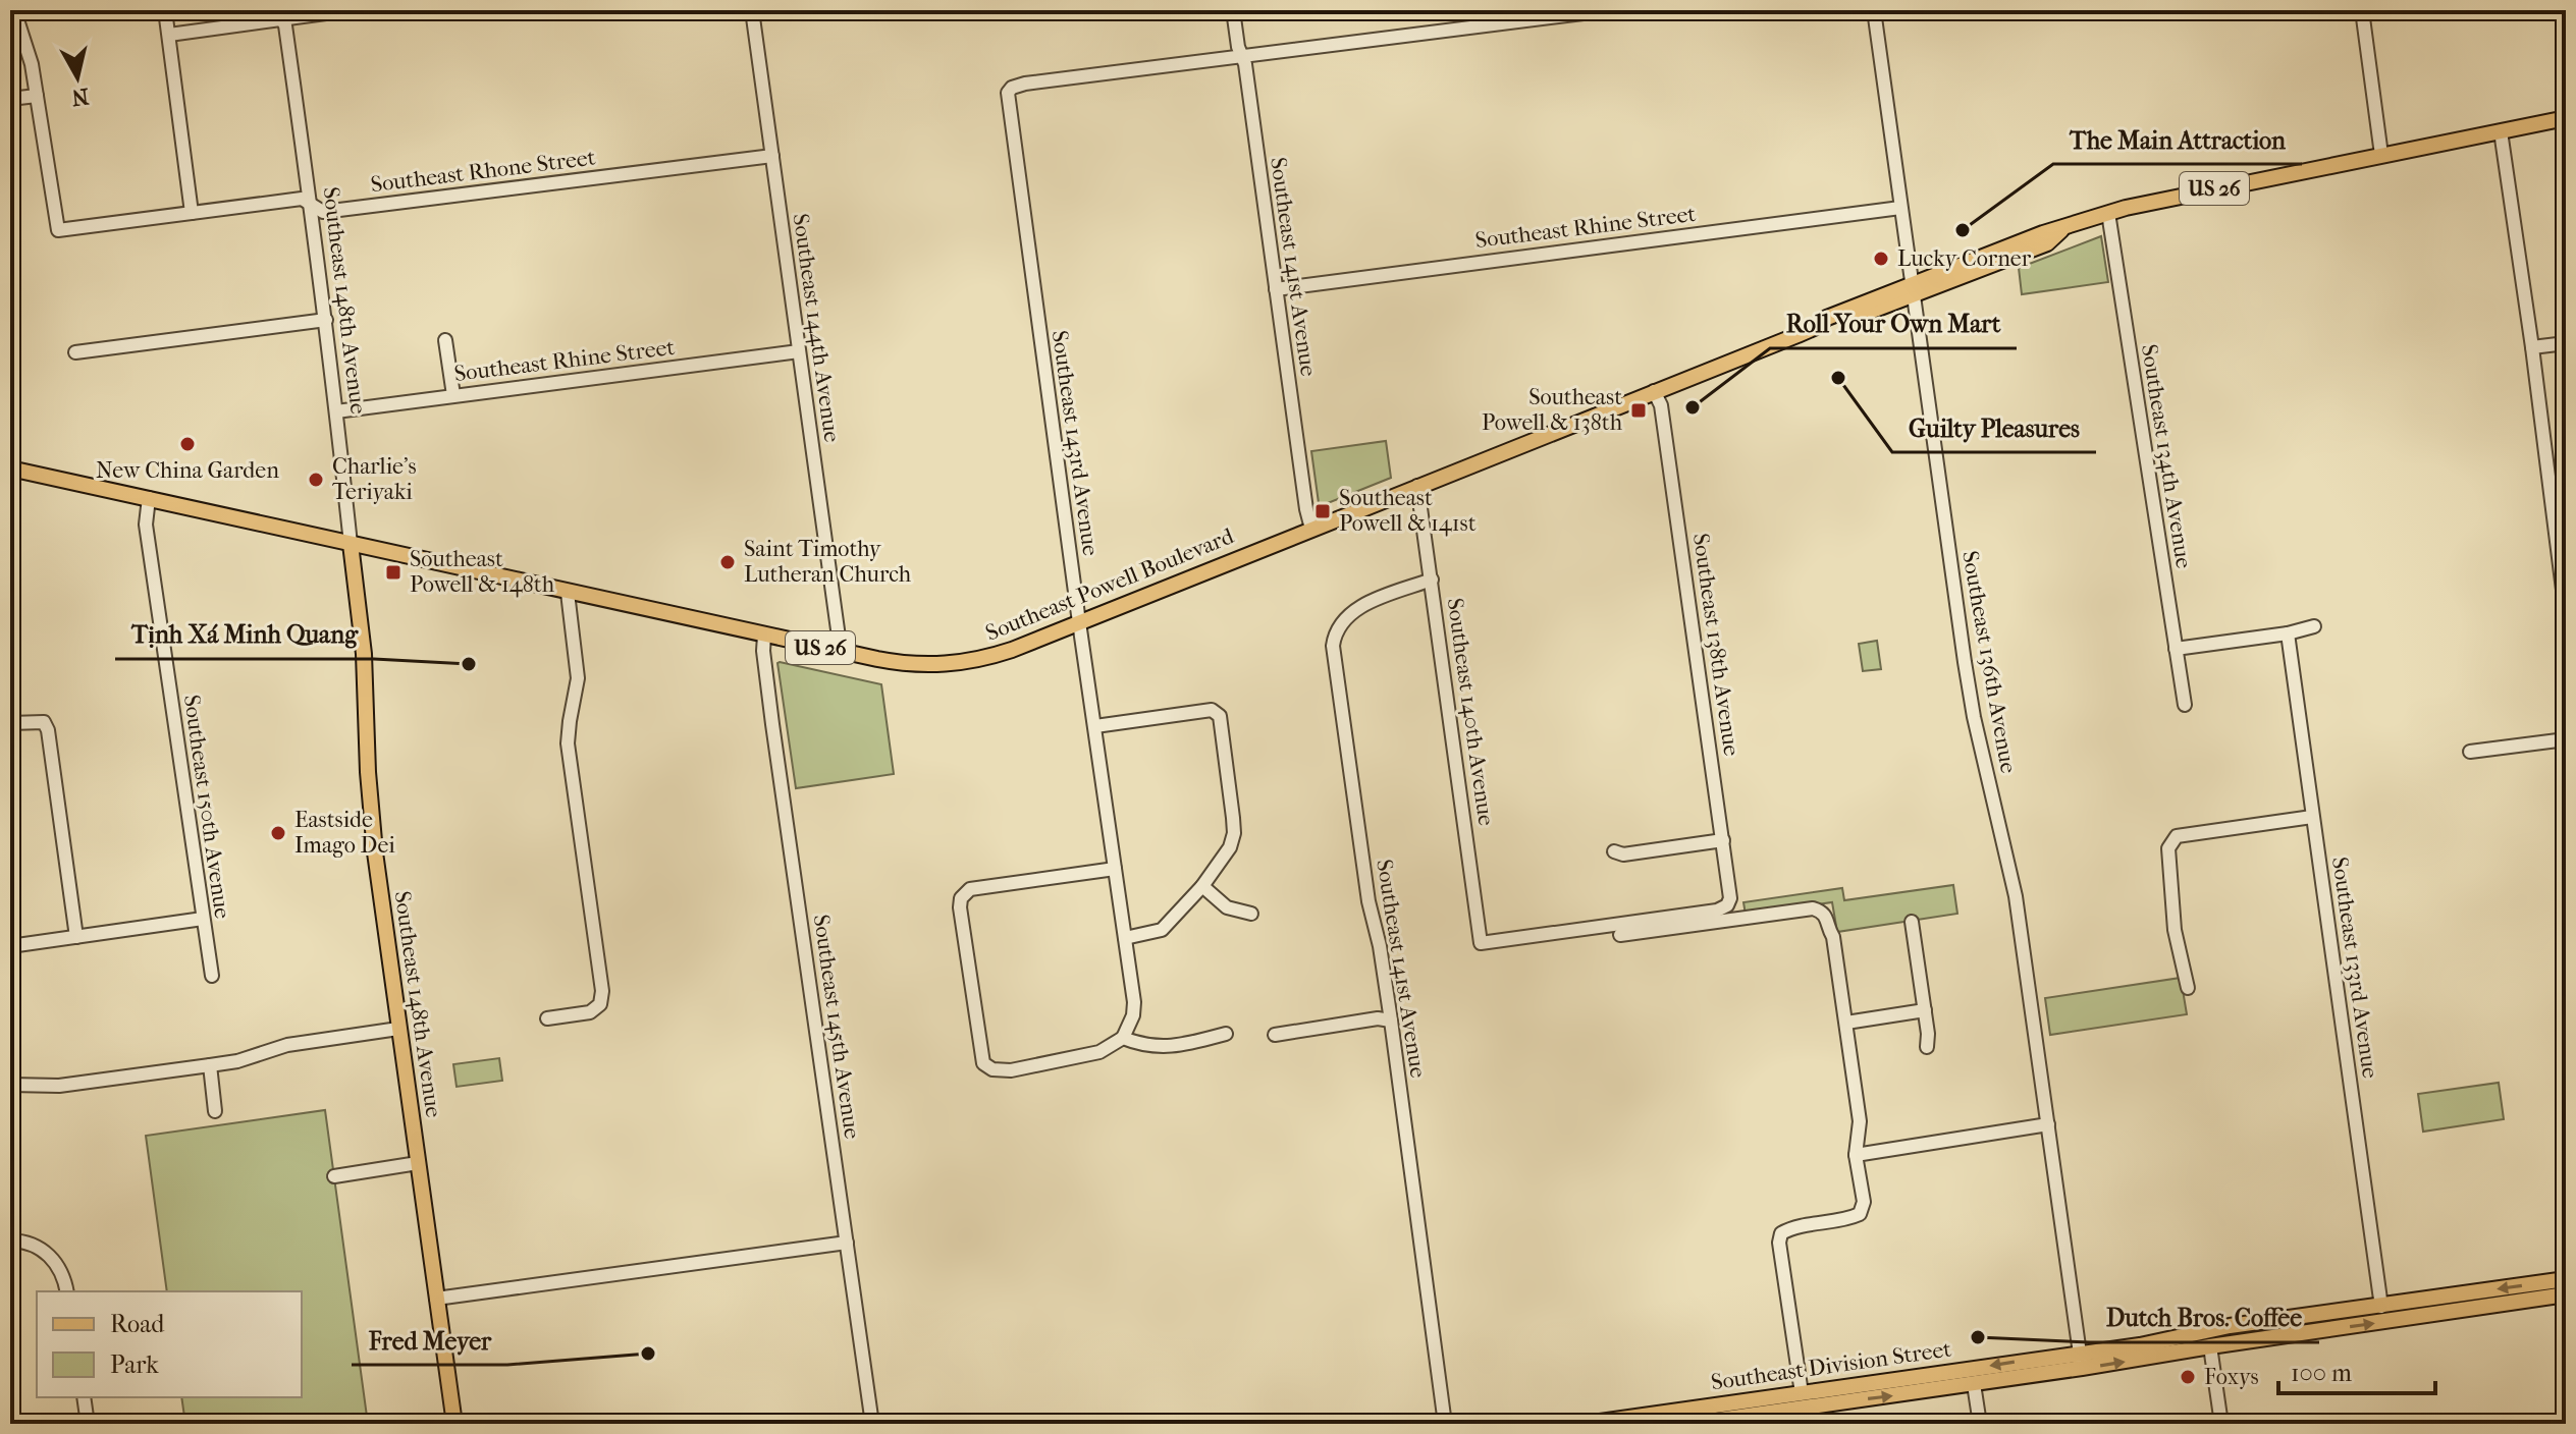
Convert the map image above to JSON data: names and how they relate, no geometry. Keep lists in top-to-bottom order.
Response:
{
  "streets": {
    "main road": [
      "US 26",
      "Southeast 148th Avenue",
      "Southeast Powell Boulevard",
      "Southeast Division Street"
    ],
    "street": [
      "Southeast Rhone Street",
      "Southeast Rhine Street",
      "Southeast 141st Avenue",
      "Southeast 144th Avenue",
      "Southeast 143rd Avenue",
      "Southeast 134th Avenue",
      "Southeast 138th Avenue",
      "Southeast 136th Avenue",
      "Southeast 140th Avenue",
      "Southeast 150th Avenue",
      "Southeast 133rd Avenue",
      "Southeast 145th Avenue"
    ]
  },
  "crossings": [
    ["Southeast Rhone Street", "Southeast 148th Avenue"],
    ["Southeast Rhone Street", "Southeast 144th Avenue"],
    ["Southeast Rhine Street", "Southeast 141st Avenue"],
    ["Southeast Rhine Street", "Southeast 148th Avenue"],
    ["Southeast Rhine Street", "Southeast 144th Avenue"],
    ["Southeast Rhine Street", "Southeast 136th Avenue"],
    ["Southeast 141st Avenue", "Southeast 143rd Avenue"],
    ["Southeast 141st Avenue", "Southeast Powell Boulevard"],
    ["Southeast 141st Avenue", "Southeast 140th Avenue"],
    ["Southeast 148th Avenue", "Southeast Powell Boulevard"],
    ["Southeast 144th Avenue", "Southeast Powell Boulevard"],
    ["Southeast 143rd Avenue", "Southeast Powell Boulevard"],
    ["Southeast 134th Avenue", "Southeast Powell Boulevard"],
    ["Southeast Powell Boulevard", "Southeast 138th Avenue"],
    ["Southeast Powell Boulevard", "Southeast 136th Avenue"],
    ["Southeast Powell Boulevard", "Southeast 140th Avenue"],
    ["Southeast Powell Boulevard", "Southeast 150th Avenue"],
    ["Southeast Powell Boulevard", "Southeast 145th Avenue"],
    ["Southeast 138th Avenue", "Southeast 140th Avenue"],
    ["Southeast 136th Avenue", "Southeast Division Street"],
    ["Southeast 133rd Avenue", "Southeast Division Street"]
  ],
  "places": {
    "other": [
      "The Main Attraction",
      "Lucky Corner",
      "Guilty Pleasures",
      "Roll Your Own Mart",
      "New China Garden",
      "Charlie's Teriyaki",
      "Saint Timothy Lutheran Church",
      "Tịnh Xá Minh Quang",
      "Eastside Imago Dei",
      "Dutch Bros. Coffee",
      "Fred Meyer",
      "Foxys"
    ],
    "transit": ["Southeast Powell & 138th", "Southeast Powell & 141st", "Southeast Powell & 148th"]
  },
  "legend": ["Road", "Park"],
  "scale_bar": "100 m",
  "north": "bottom"
}
